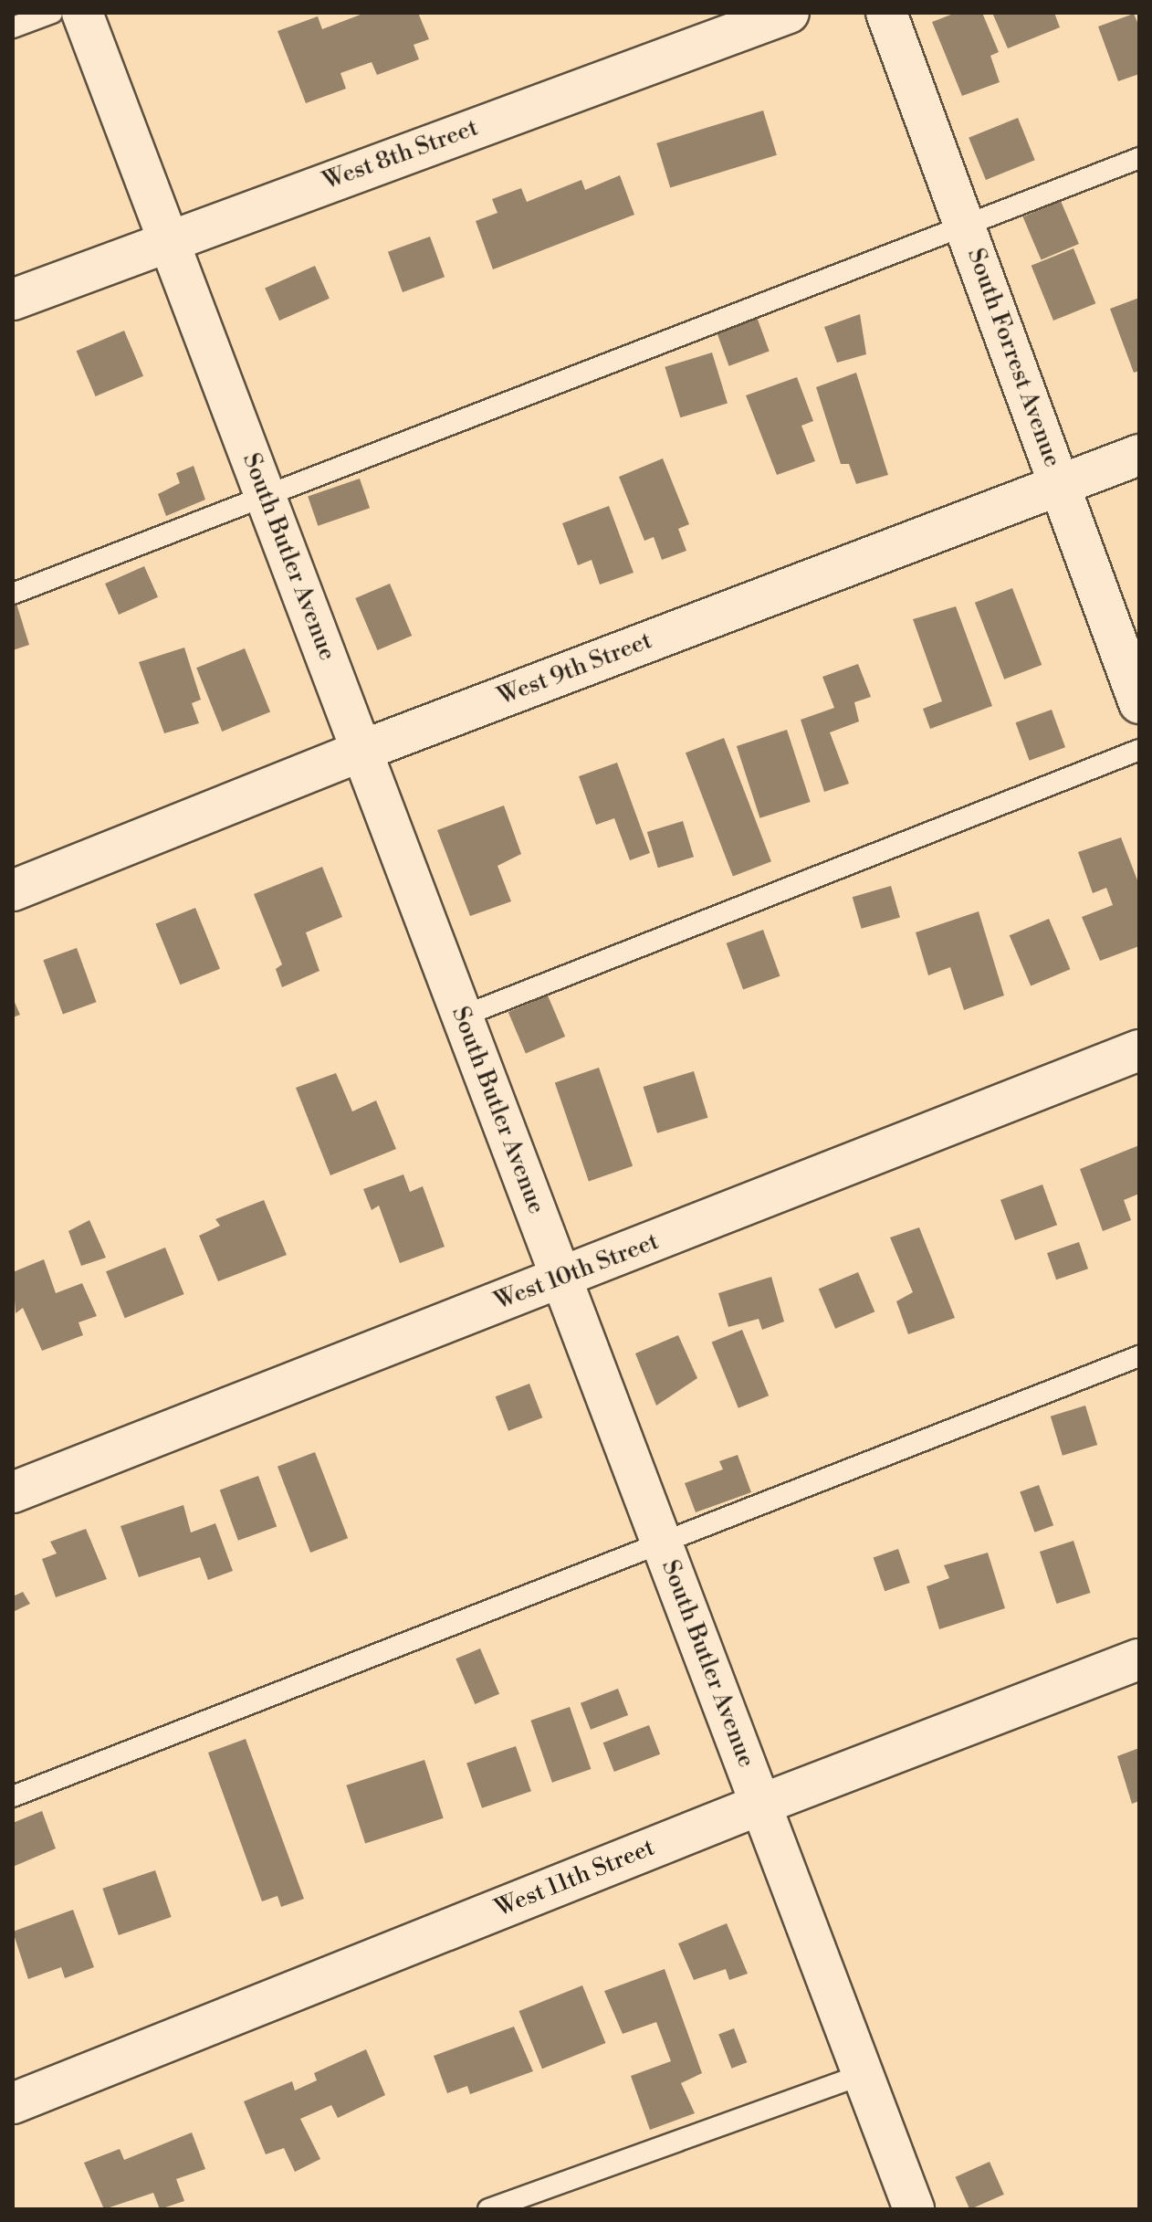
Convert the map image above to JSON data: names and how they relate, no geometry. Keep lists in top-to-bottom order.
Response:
{
  "streets": {
    "street": [
      "West 8th Street",
      "South Forrest Avenue",
      "South Butler Avenue",
      "West 9th Street",
      "West 10th Street",
      "West 11th Street"
    ]
  },
  "crossings": [
    ["West 8th Street", "South Butler Avenue"],
    ["South Forrest Avenue", "West 9th Street"],
    ["South Butler Avenue", "West 9th Street"],
    ["South Butler Avenue", "West 10th Street"],
    ["South Butler Avenue", "West 11th Street"]
  ]
}
